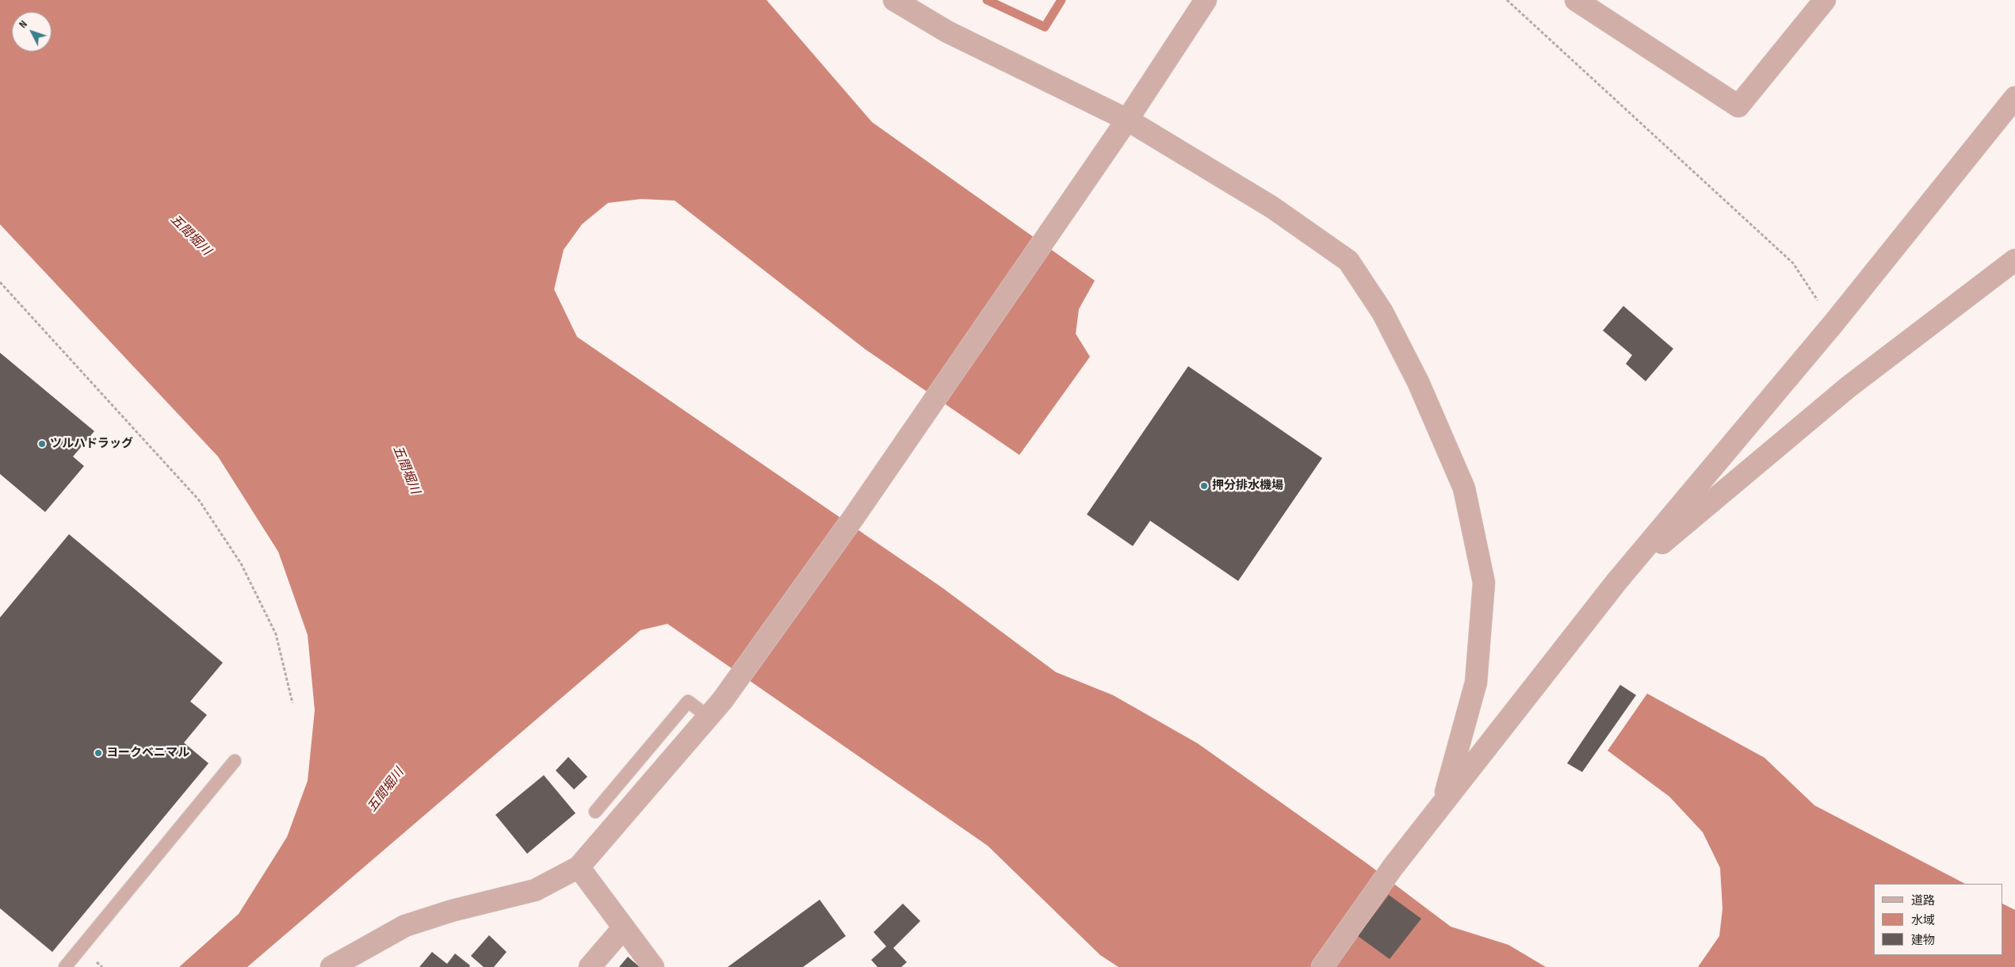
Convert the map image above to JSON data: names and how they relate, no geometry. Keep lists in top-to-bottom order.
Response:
{
  "water": ["五間堀川"],
  "places": ["ツルハドラッグ", "押分排水機場", "ヨークベニマル"],
  "legend": ["道路", "水域", "建物"],
  "north": "top left"
}
